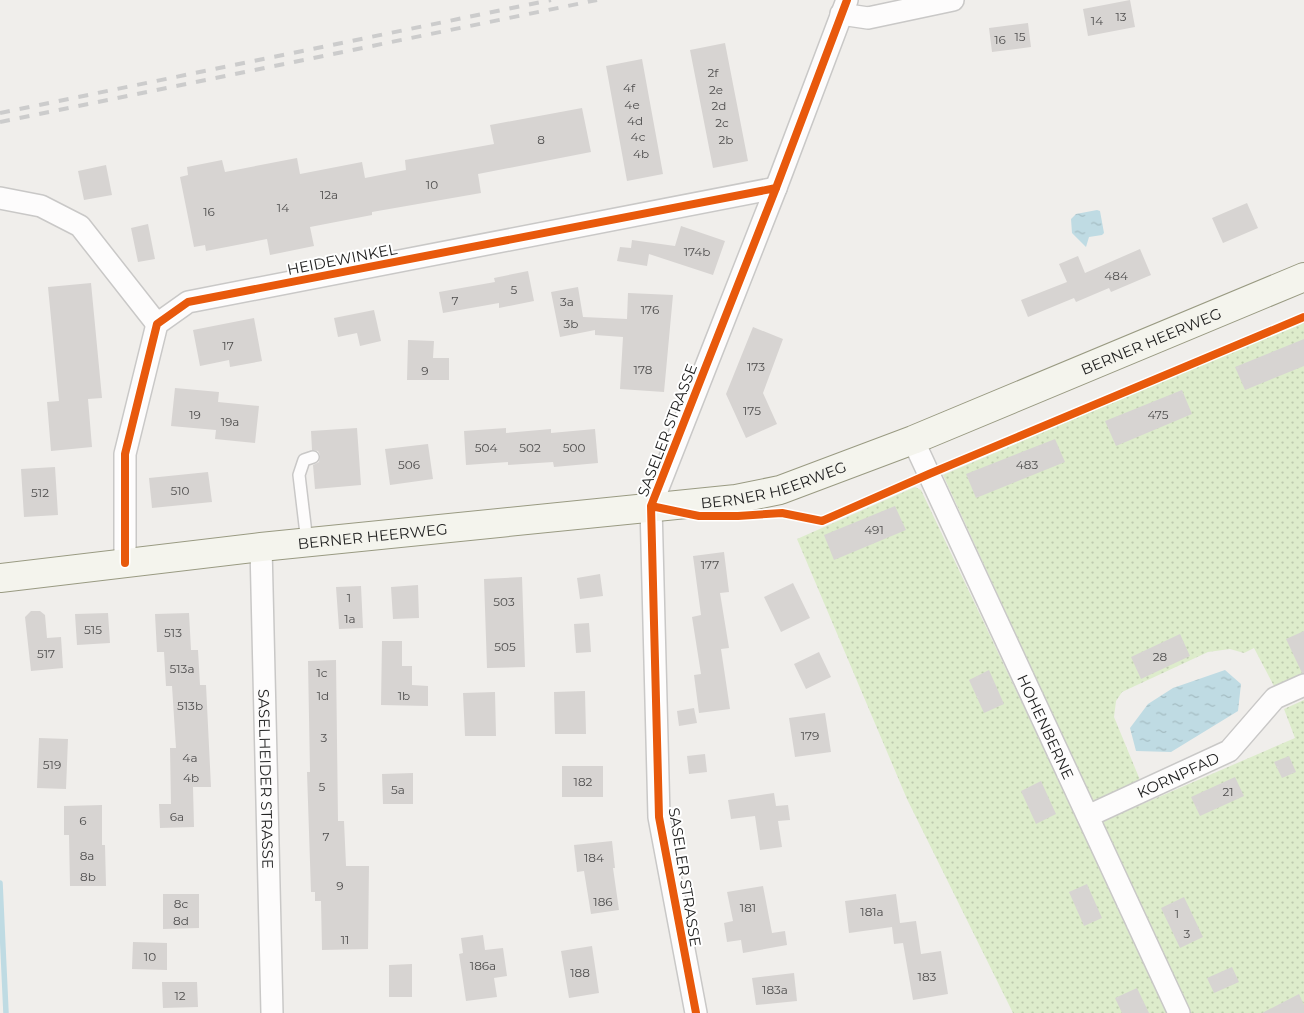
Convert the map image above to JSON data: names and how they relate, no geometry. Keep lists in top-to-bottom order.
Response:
{
  "streets": {
    "main road": ["BERNER HEERWEG"],
    "street": [
      "HEIDEWINKEL",
      "SASELER STRASSE",
      "HOHENBERNE",
      "KORNPFAD",
      "SASELHEIDER STRASSE"
    ]
  },
  "crossings": [
    ["HEIDEWINKEL", "SASELER STRASSE"],
    ["BERNER HEERWEG", "SASELER STRASSE"],
    ["BERNER HEERWEG", "HOHENBERNE"],
    ["BERNER HEERWEG", "SASELHEIDER STRASSE"],
    ["HOHENBERNE", "KORNPFAD"]
  ],
  "house_numbers": [
    "13",
    "14",
    "15",
    "16",
    "2f",
    "4f",
    "2e",
    "4e",
    "2d",
    "4d",
    "2c",
    "4c",
    "8",
    "2b",
    "4b",
    "10",
    "12a",
    "14",
    "16",
    "174b",
    "484",
    "5",
    "7",
    "3a",
    "176",
    "3b",
    "17",
    "173",
    "178",
    "9",
    "175",
    "19",
    "475",
    "19a",
    "504",
    "502",
    "500",
    "506",
    "483",
    "510",
    "512",
    "491",
    "177",
    "1",
    "503",
    "1a",
    "515",
    "513",
    "505",
    "517",
    "28",
    "513a",
    "1c",
    "1d",
    "1b",
    "513b",
    "179",
    "3",
    "4a",
    "519",
    "4b",
    "182",
    "5",
    "5a",
    "21",
    "6a",
    "6",
    "7",
    "8a",
    "184",
    "8b",
    "9",
    "186",
    "8c",
    "181",
    "181a",
    "1",
    "8d",
    "3",
    "11",
    "10",
    "186a",
    "188",
    "183",
    "183a",
    "12"
  ]
}
